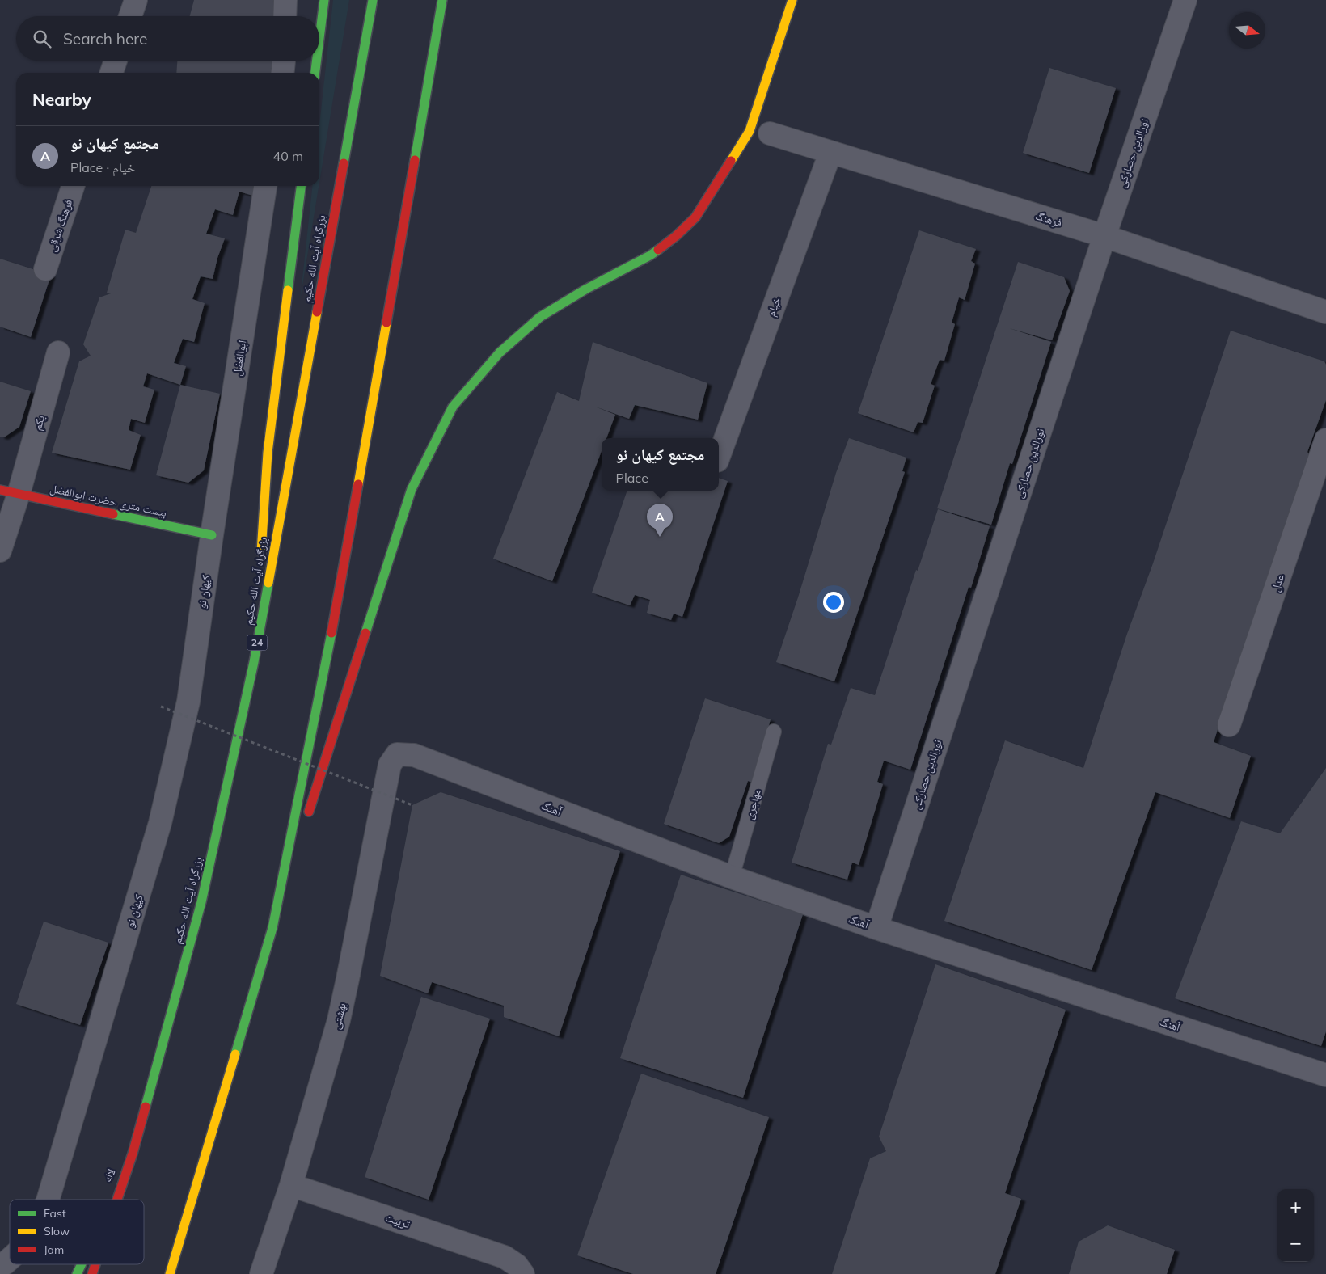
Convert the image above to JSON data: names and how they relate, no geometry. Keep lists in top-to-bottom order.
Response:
{
  "streets": {
    "main road": [
      "بزرگراه آیت الله حکیم",
      "بیست متری حضرت ابوالفضل",
      "24",
      "لاله"
    ],
    "street": [
      "نورالدین حصارکی",
      "فرهنگ",
      "فرهنگ شرقی",
      "خیام",
      "ابوالفضل",
      "یکم",
      "عدل",
      "کیهان نو",
      "آهنگ",
      "بهشتی",
      "تربیت"
    ],
    "lane": ["مهاجری"]
  },
  "crossings": [
    ["نورالدین حصارکی", "فرهنگ"],
    ["نورالدین حصارکی", "آهنگ"],
    ["فرهنگ", "خیام"],
    ["بزرگراه آیت الله حکیم", "لاله"],
    ["ابوالفضل", "بیست متری حضرت ابوالفضل"],
    ["ابوالفضل", "کیهان نو"],
    ["یکم", "بیست متری حضرت ابوالفضل"],
    ["بیست متری حضرت ابوالفضل", "کیهان نو"],
    ["مهاجری", "آهنگ"],
    ["آهنگ", "بهشتی"],
    ["بهشتی", "تربیت"]
  ],
  "legend": ["Fast", "Slow", "Jam"],
  "north": "right",
  "page": {
    "search": "Search here",
    "heading": "Nearby",
    "list": [
      {
        "mark": "A",
        "name": "مجتمع کیهان نو",
        "note": "Place · خیام",
        "value": "40 m"
      }
    ],
    "popup": ["مجتمع کیهان نو", "Place"],
    "pins": "A",
    "map_buttons": ["+", "−"]
  }
}
